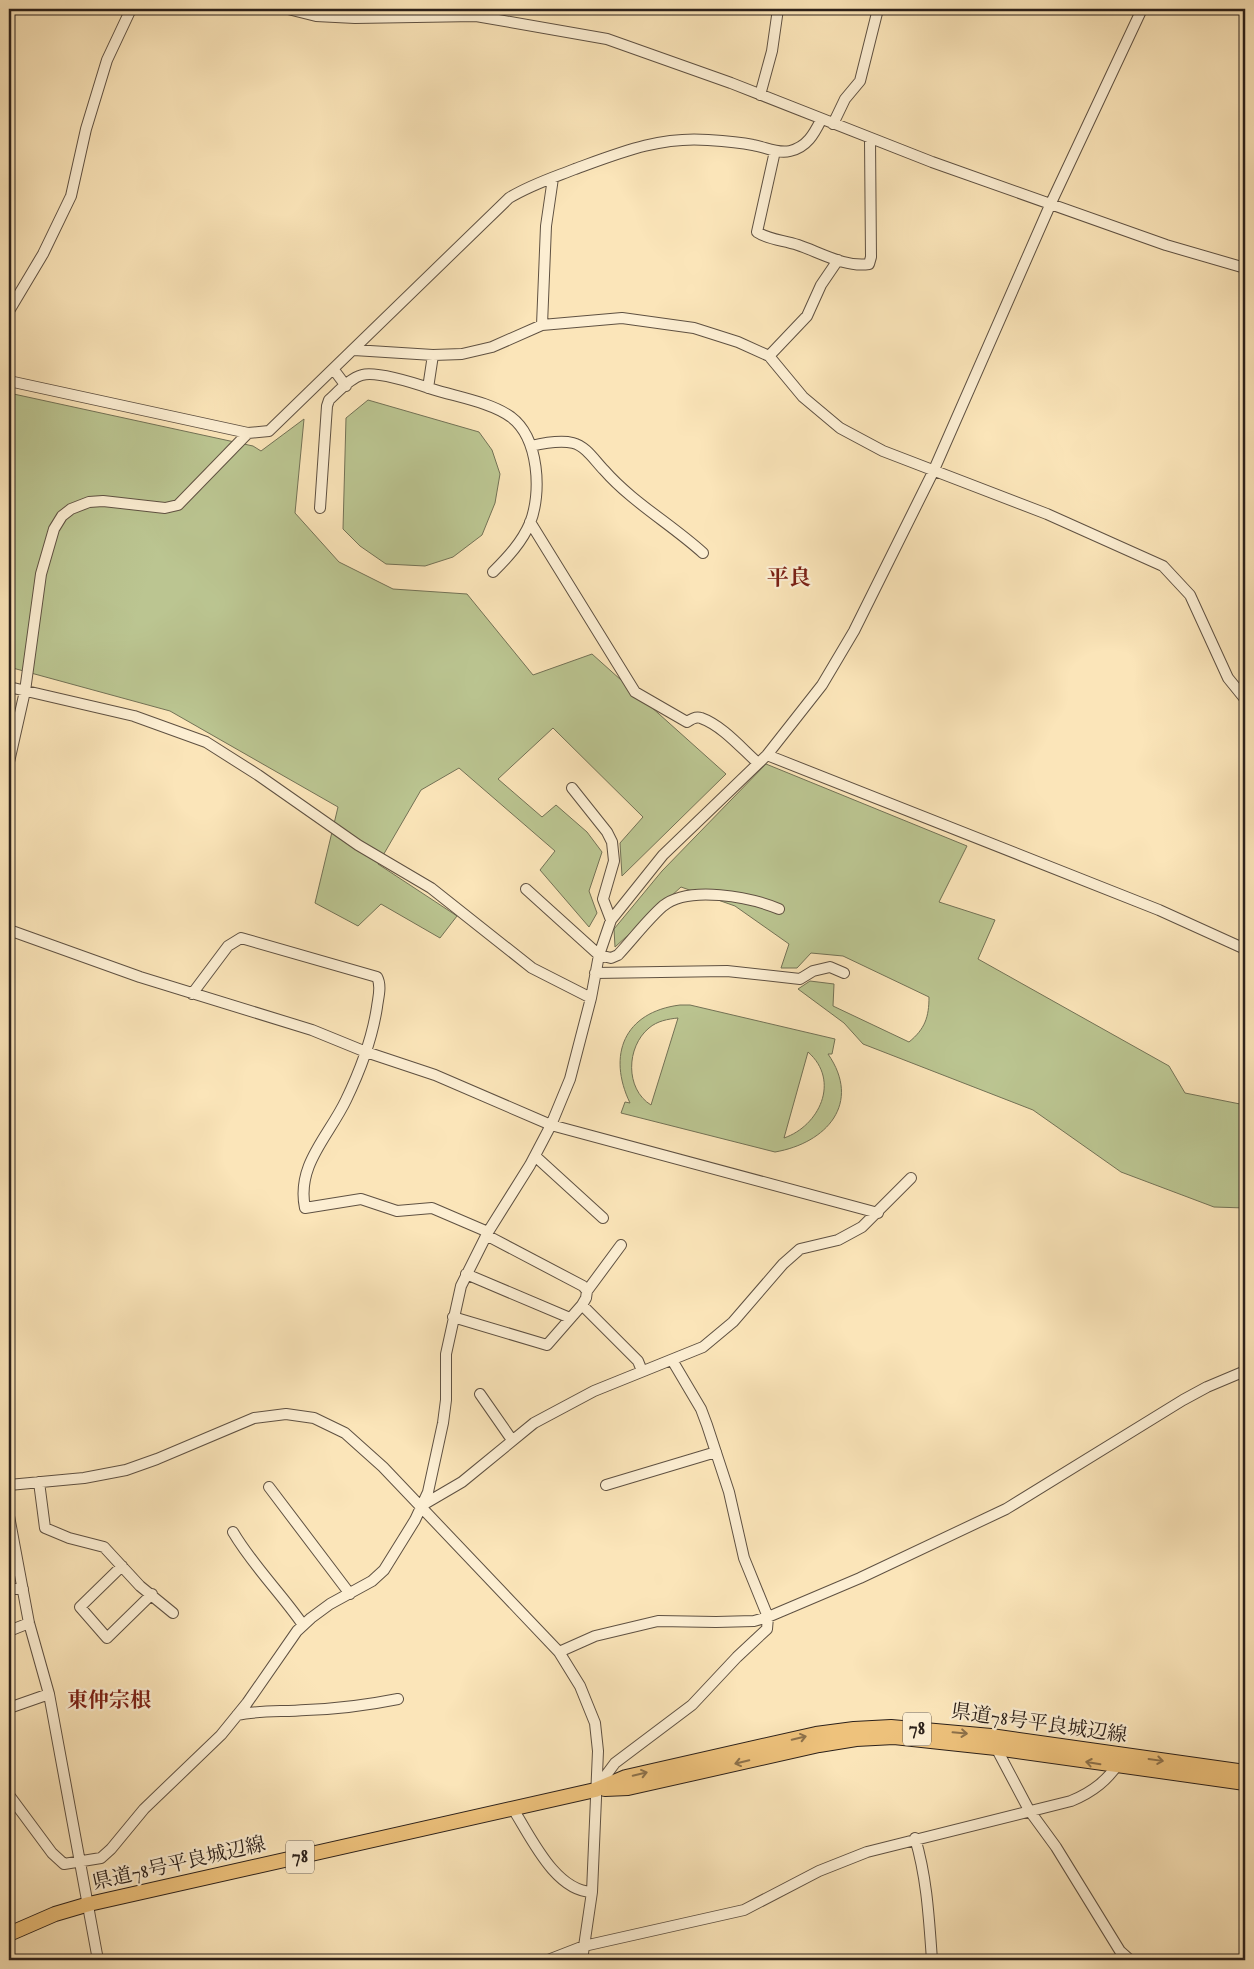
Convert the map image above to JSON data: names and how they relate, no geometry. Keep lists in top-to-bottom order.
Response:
{
  "streets": {
    "main road": ["県道78号平良城辺線", "78"]
  },
  "districts": ["平良", "東仲宗根"]
}
